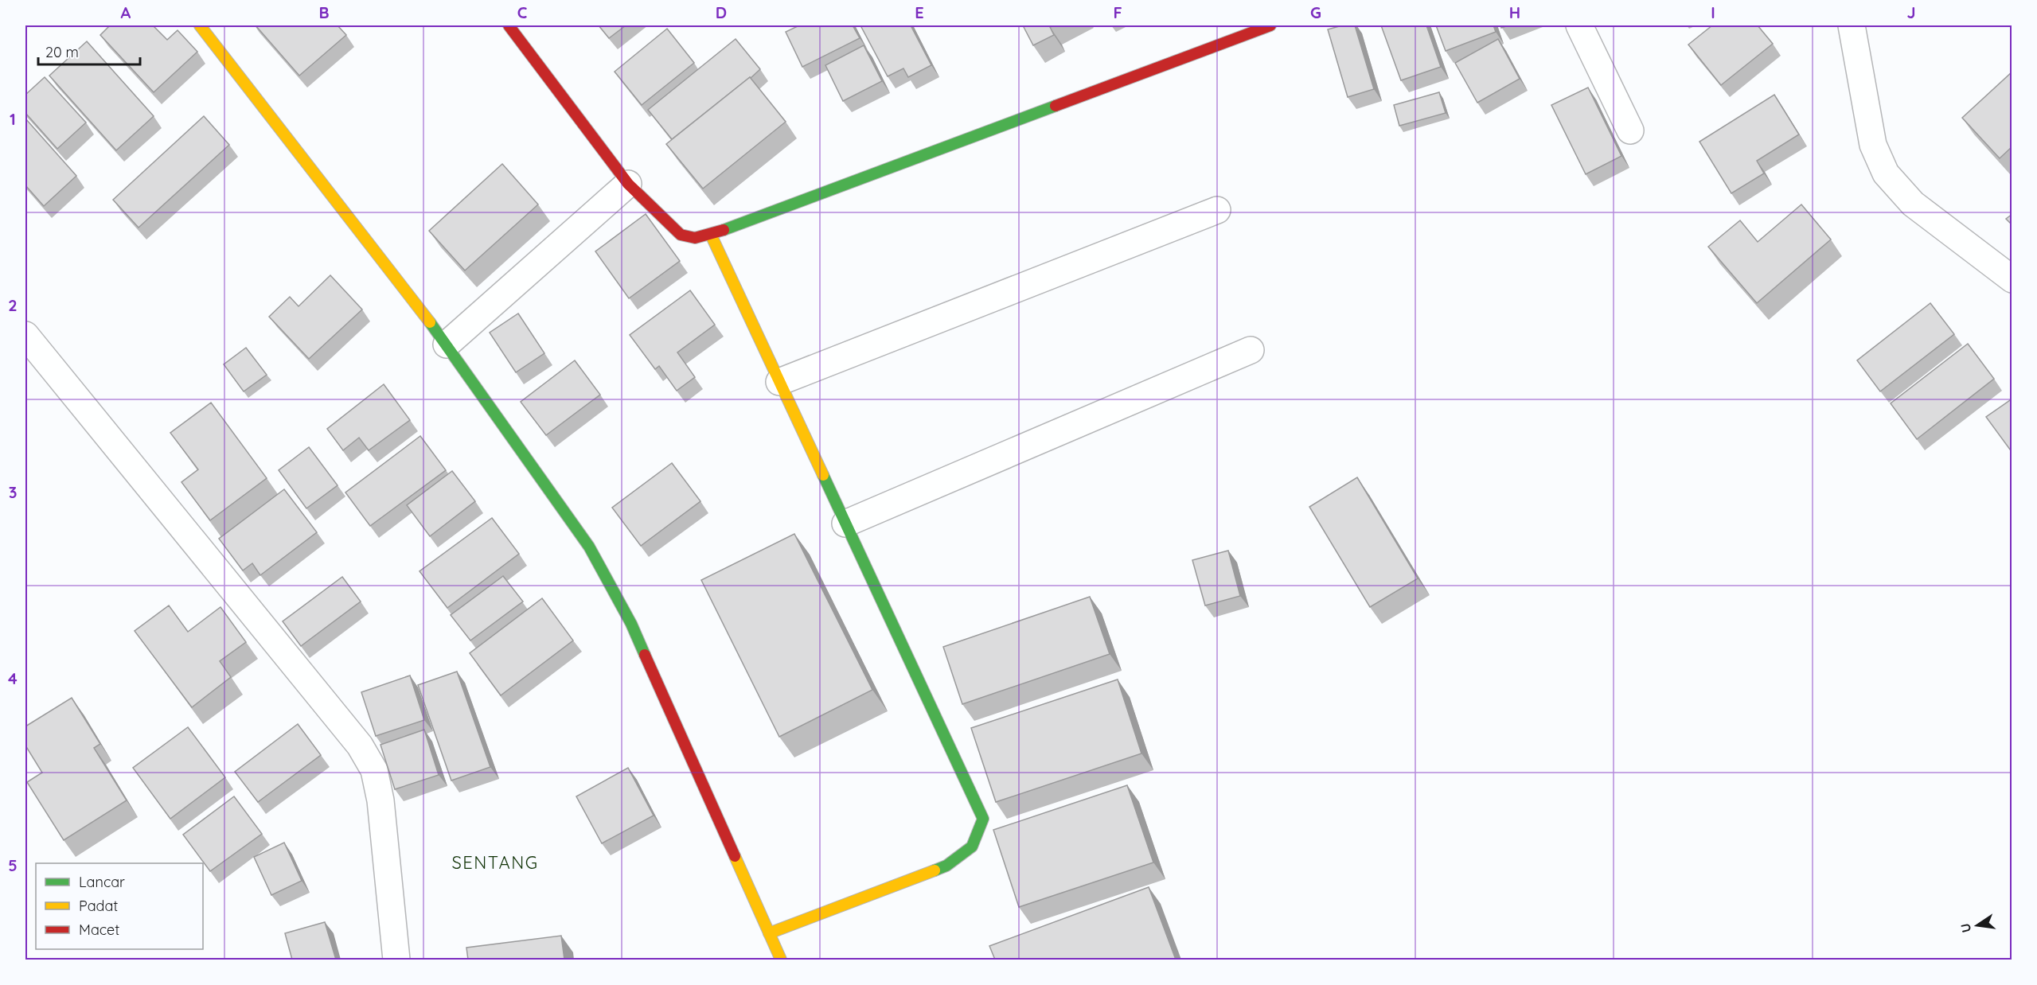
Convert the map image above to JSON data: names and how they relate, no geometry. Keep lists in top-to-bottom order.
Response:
{
  "districts": ["SENTANG"],
  "legend": ["Lancar", "Padat", "Macet"],
  "scale_bar": "20 m",
  "north": "left",
  "grid": {
    "columns": [
      "A",
      "B",
      "C",
      "D",
      "E",
      "F",
      "G",
      "H",
      "I",
      "J"
    ],
    "rows": [
      "1",
      "2",
      "3",
      "4",
      "5"
    ]
  }
}
